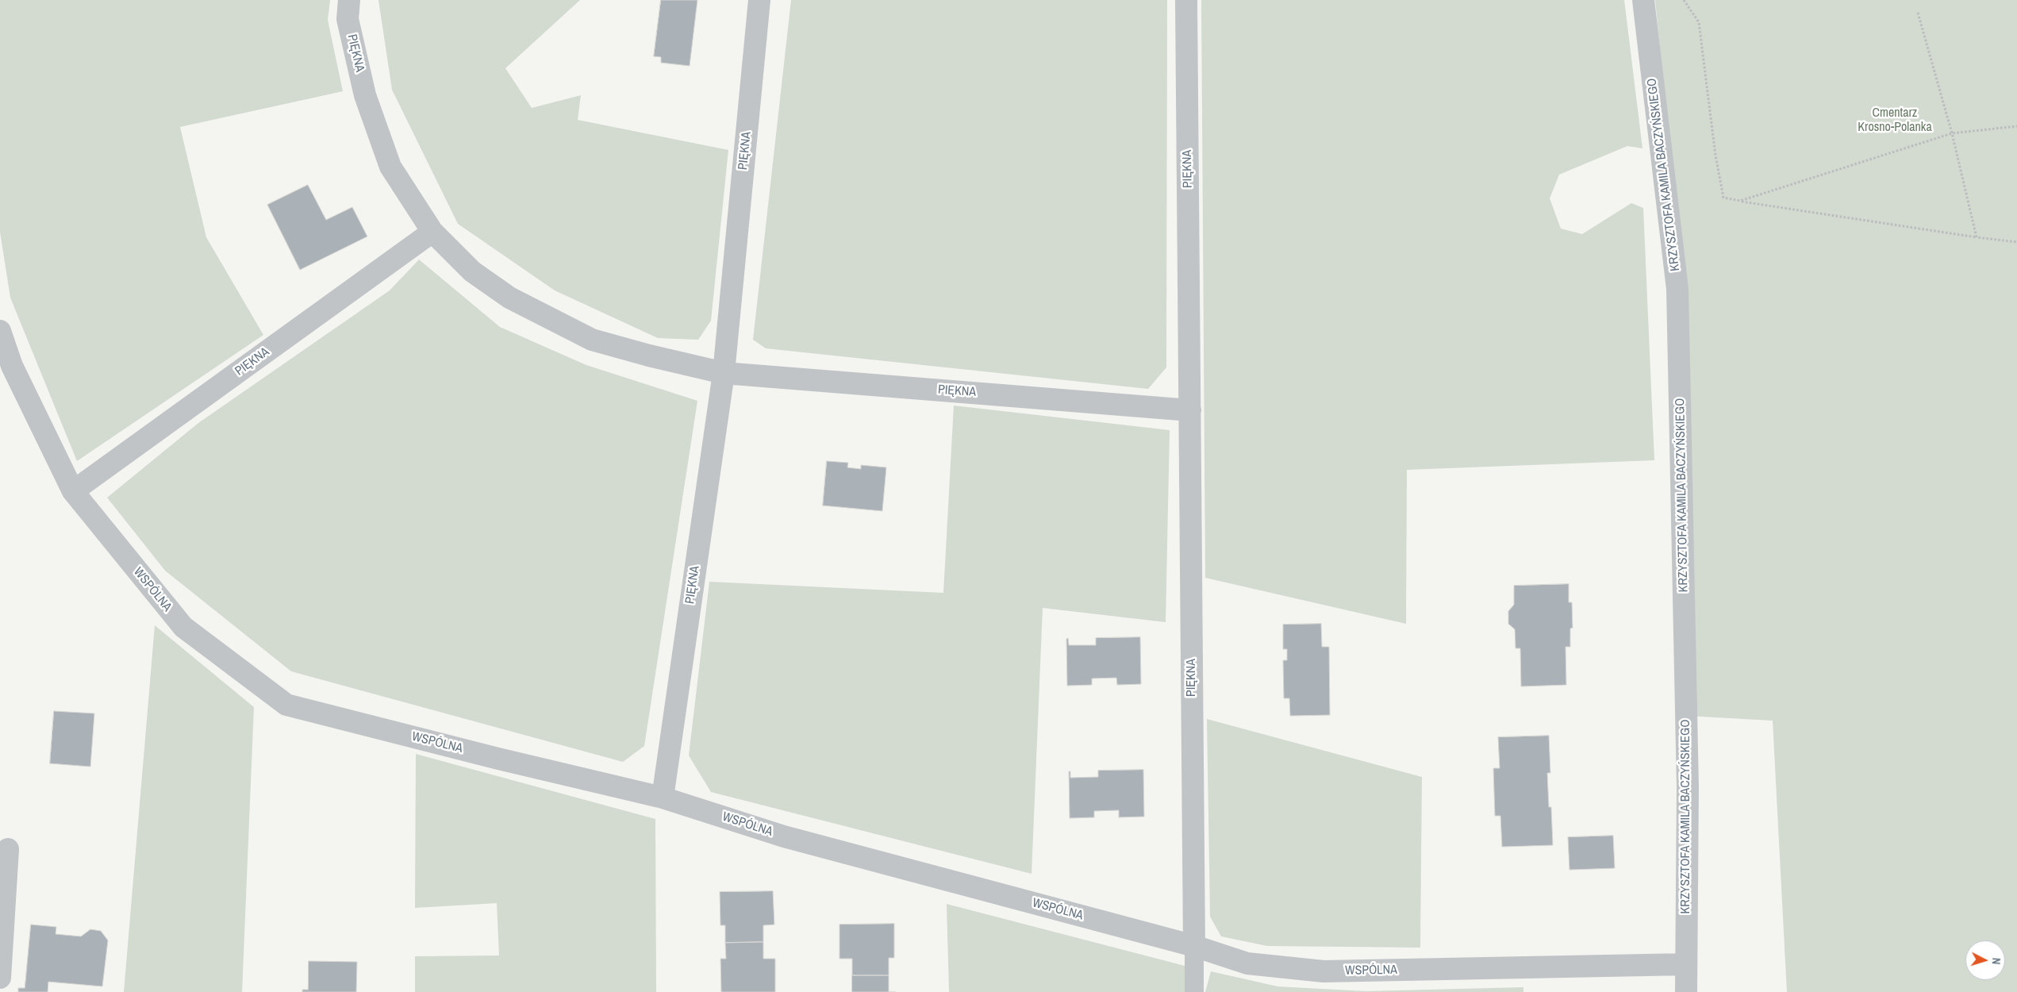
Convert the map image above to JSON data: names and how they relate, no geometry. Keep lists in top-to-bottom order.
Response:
{
  "streets": {
    "street": ["PIĘKNA", "KRZYSZTOFA KAMILA BACZYŃSKIEGO", "WSPÓLNA"]
  },
  "crossings": [
    ["PIĘKNA", "WSPÓLNA"],
    ["KRZYSZTOFA KAMILA BACZYŃSKIEGO", "WSPÓLNA"]
  ],
  "parks": ["Cmentarz Krosno-Polanka"],
  "north": "right"
}
